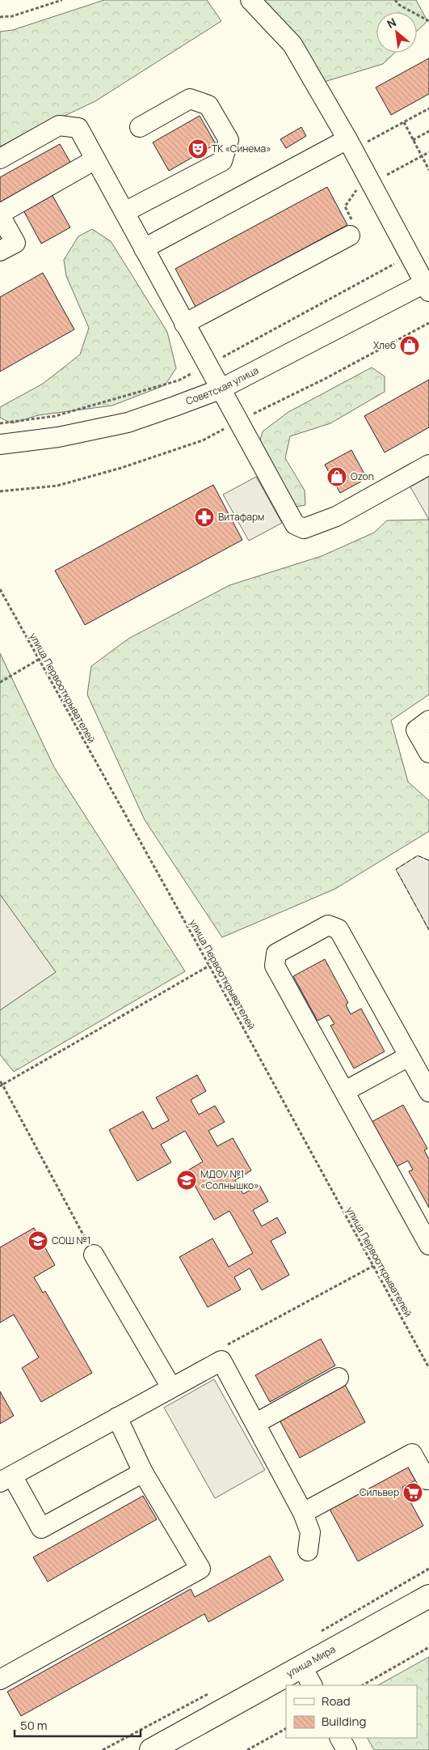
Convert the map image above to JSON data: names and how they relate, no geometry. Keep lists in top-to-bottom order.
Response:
{
  "streets": {
    "main road": ["улица Мира"],
    "street": ["Советская улица"],
    "path": ["улица Первооткрывателей"]
  },
  "places": {
    "theatre": ["ТК «Синема»"],
    "shop": ["Хлеб", "Ozon"],
    "pharmacy": ["Витафарм"],
    "school or university": ["МДОУ №1 «Солнышко»", "СОШ №1"],
    "supermarket": ["Сильвер"]
  },
  "legend": ["Road", "Building"],
  "scale_bar": "50 m",
  "north": "top left"
}
